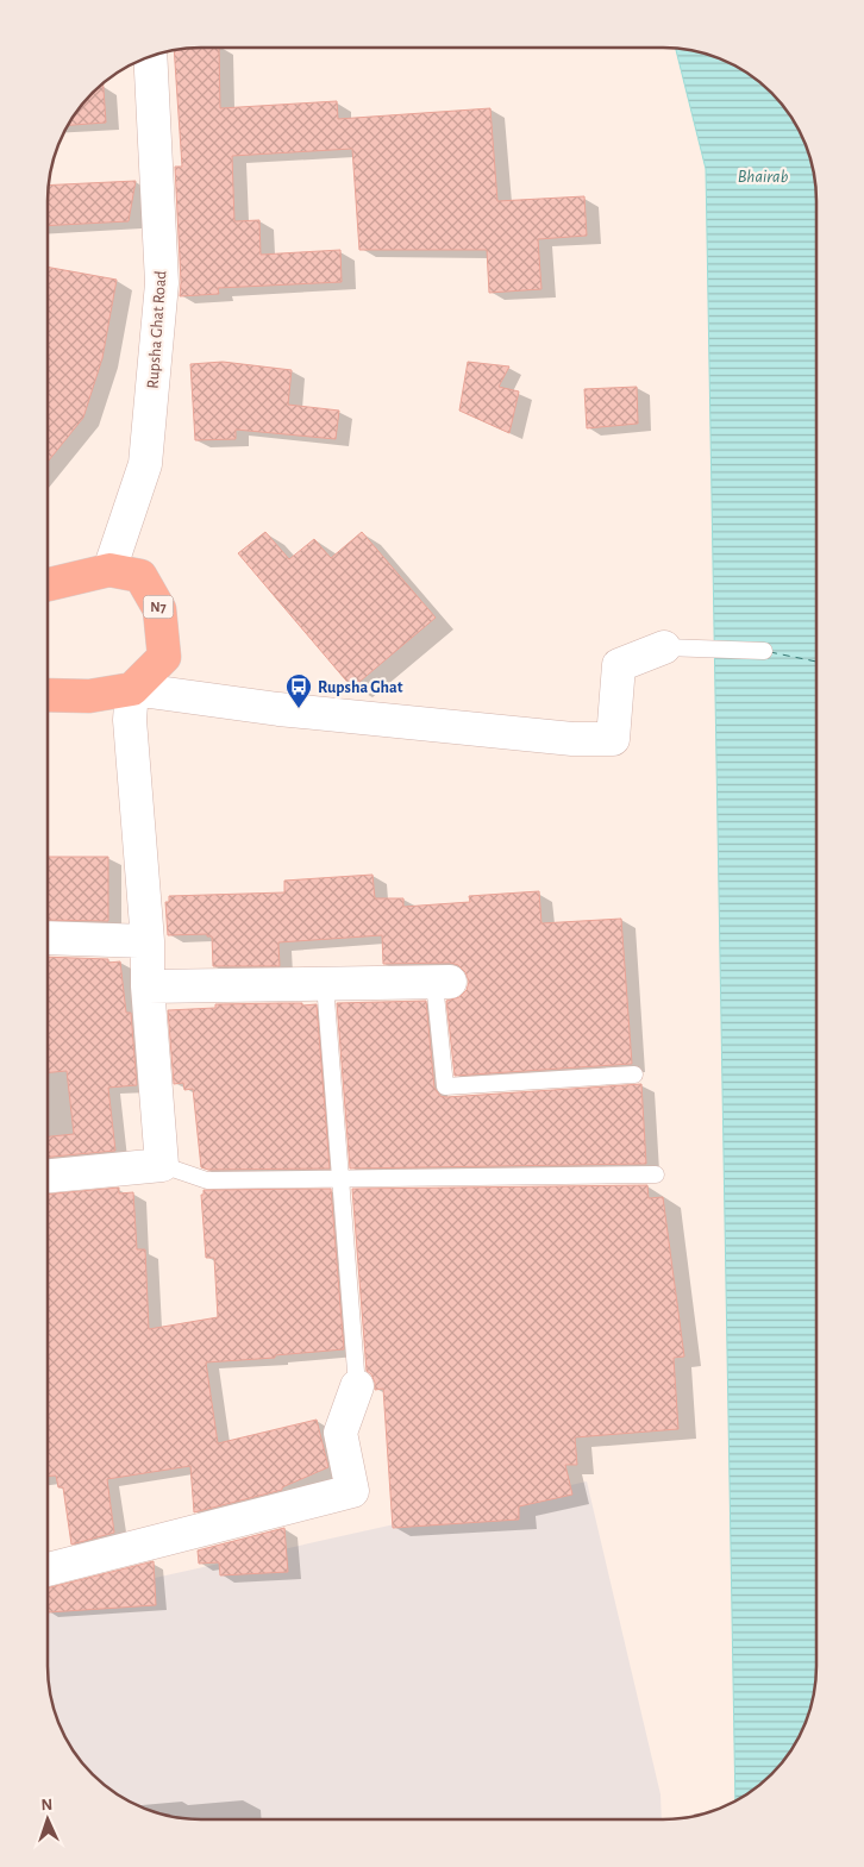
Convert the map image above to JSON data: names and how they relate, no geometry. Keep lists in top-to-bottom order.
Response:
{
  "streets": {
    "highway": ["N7"],
    "street": ["Rupsha Ghat Road"]
  },
  "crossings": [
    ["Rupsha Ghat Road", "N7"]
  ],
  "water": ["Bhairab"],
  "places": {
    "bus stop": ["Rupsha Ghat"]
  },
  "north": "top"
}
